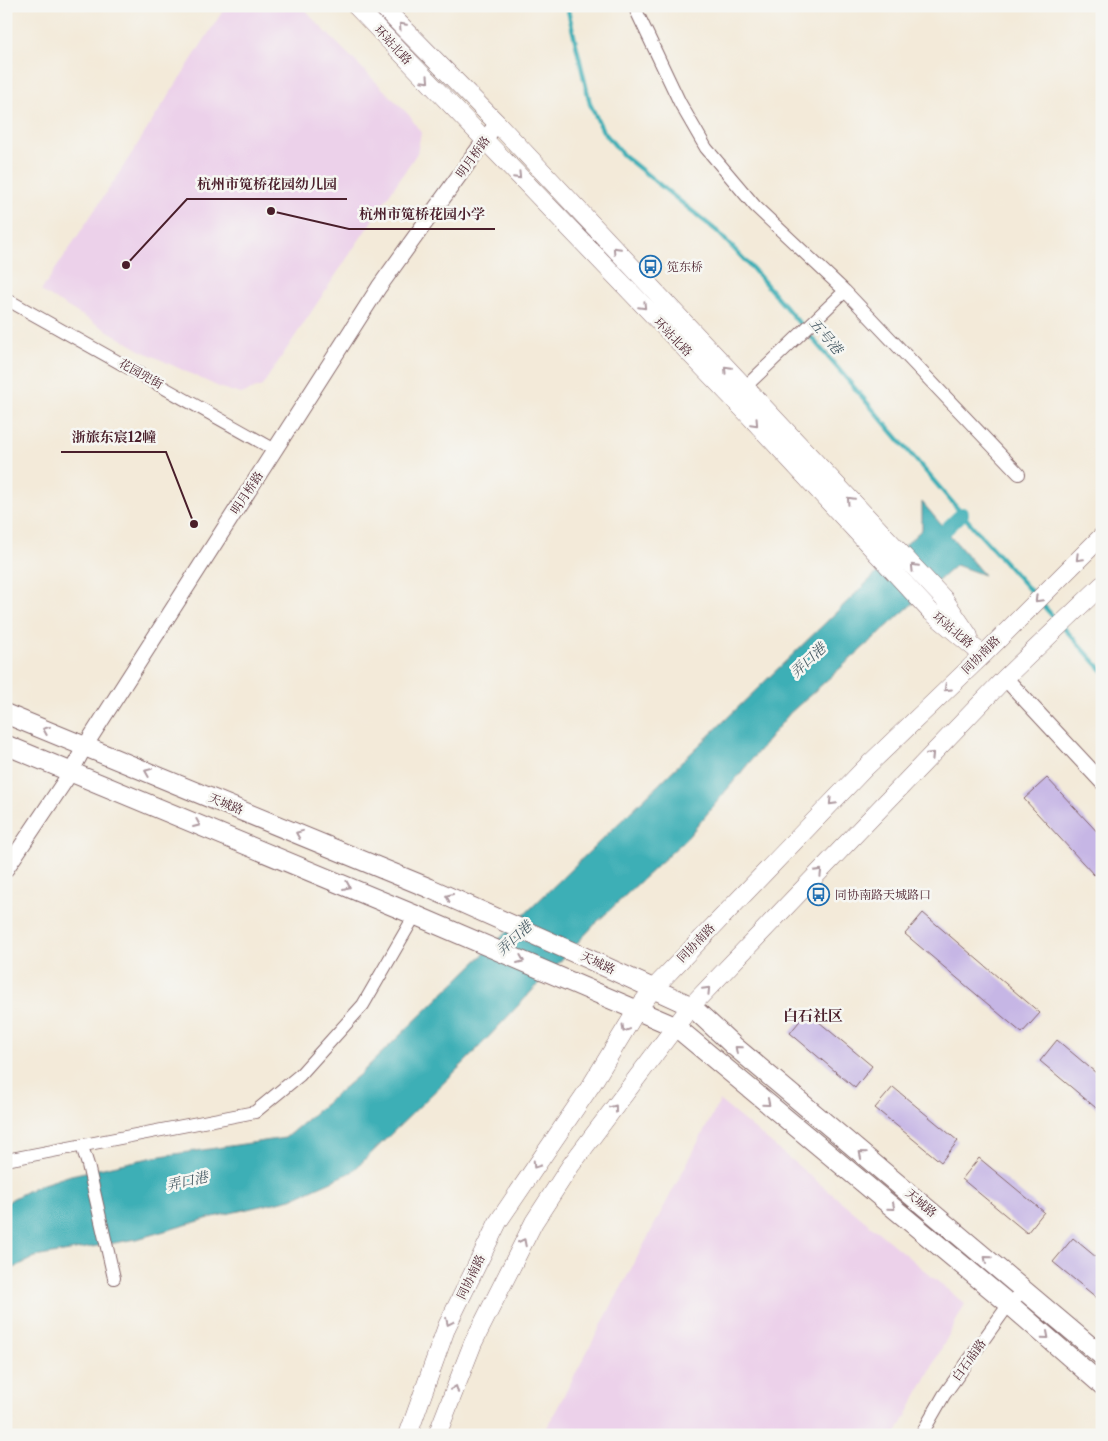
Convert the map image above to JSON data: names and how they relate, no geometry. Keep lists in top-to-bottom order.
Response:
{
  "streets": {
    "main road": ["环站北路", "同协南路", "天城路"],
    "street": ["明月桥路", "花园兜街", "白石庙路"]
  },
  "crossings": [
    ["环站北路", "明月桥路"],
    ["环站北路", "同协南路"],
    ["明月桥路", "花园兜街"],
    ["明月桥路", "天城路"],
    ["同协南路", "天城路"],
    ["天城路", "白石庙路"]
  ],
  "districts": ["白石社区"],
  "water": ["五号港", "弄口港"],
  "places": {
    "other": ["杭州市笕桥花园小学", "杭州市笕桥花园幼儿园", "浙旅东宸12幢"],
    "bus stop": ["笕东桥", "同协南路天城路口"]
  }
}
